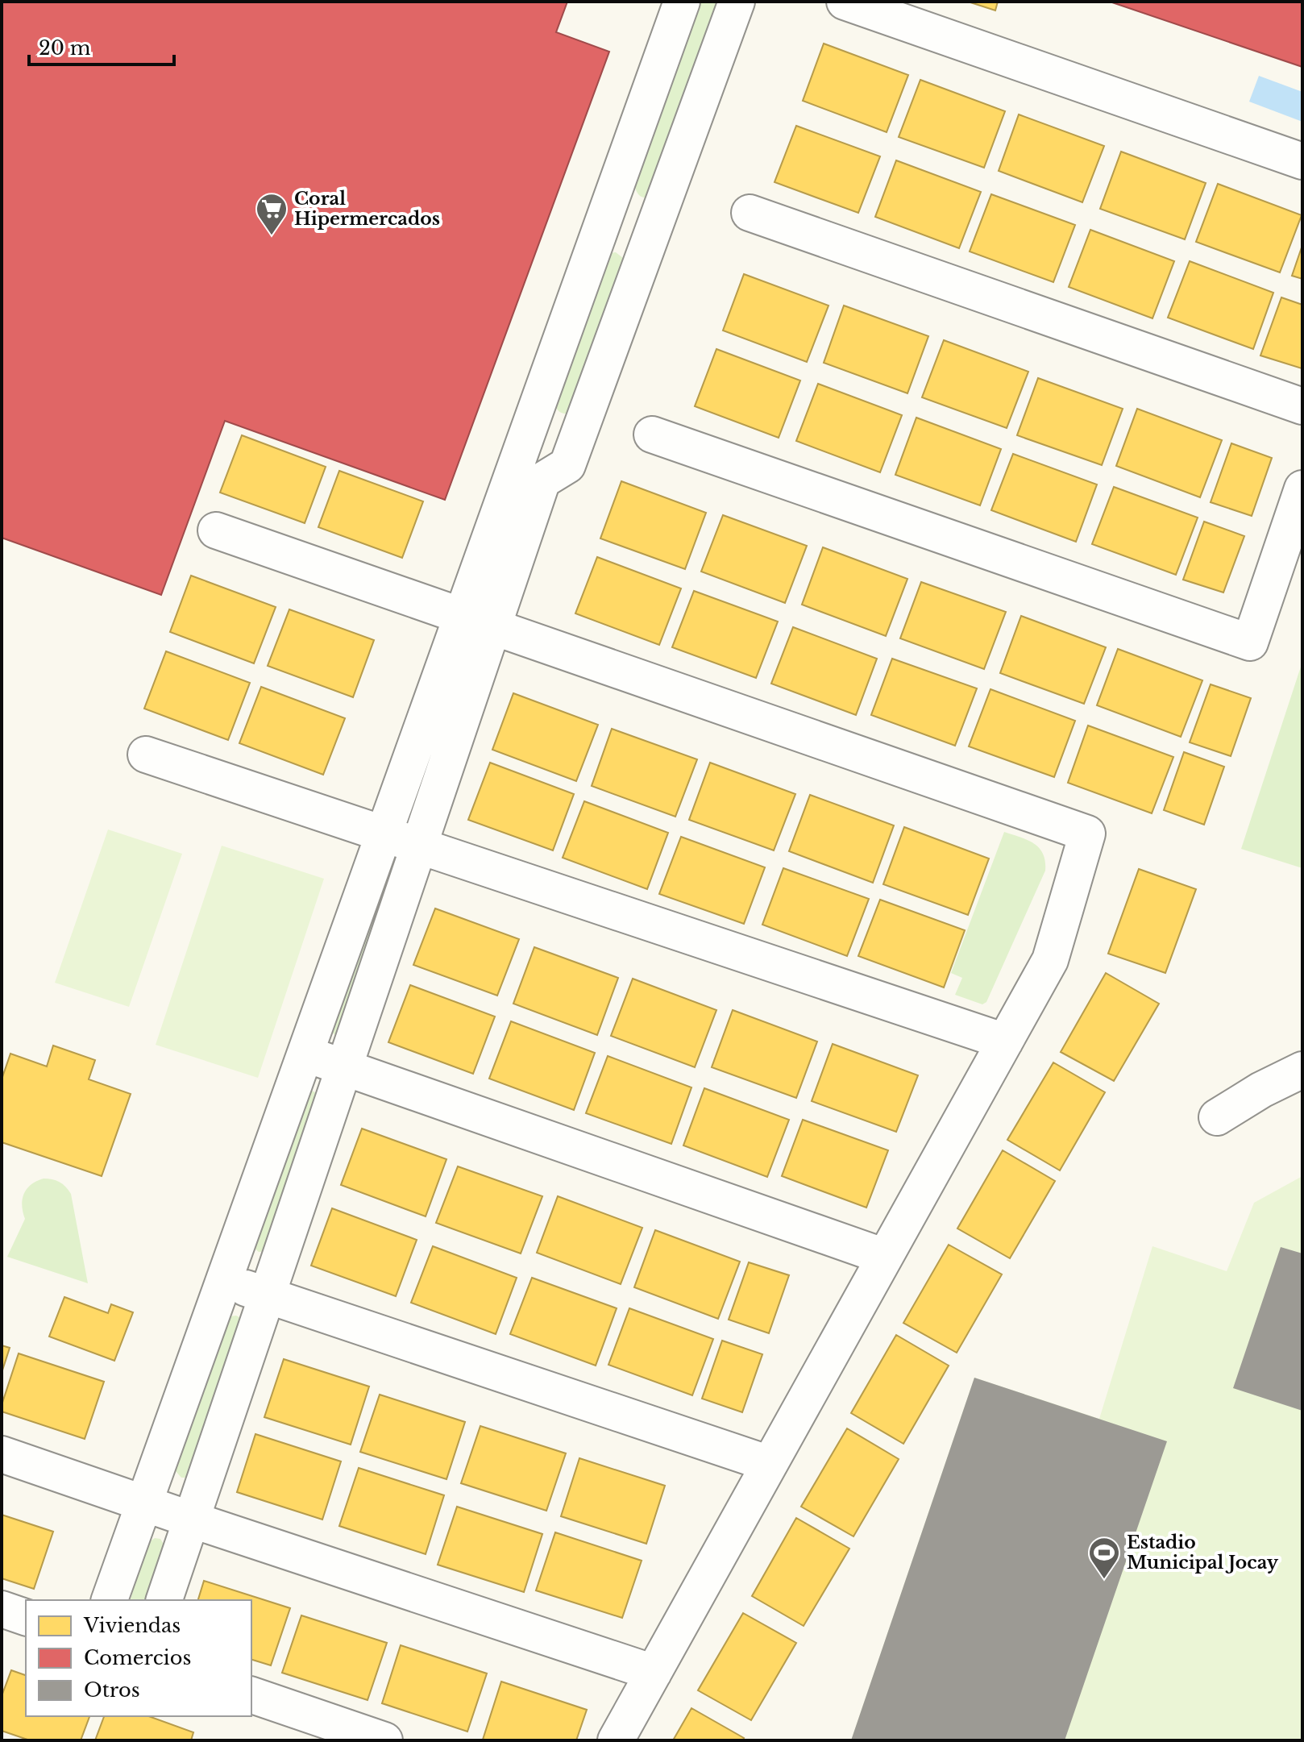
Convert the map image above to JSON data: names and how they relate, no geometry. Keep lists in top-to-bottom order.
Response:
{
  "places": {
    "supermarket": ["Coral Hipermercados"],
    "sports": ["Estadio Municipal Jocay"]
  },
  "legend": ["Viviendas", "Comercios", "Otros"],
  "scale_bar": "20 m"
}
